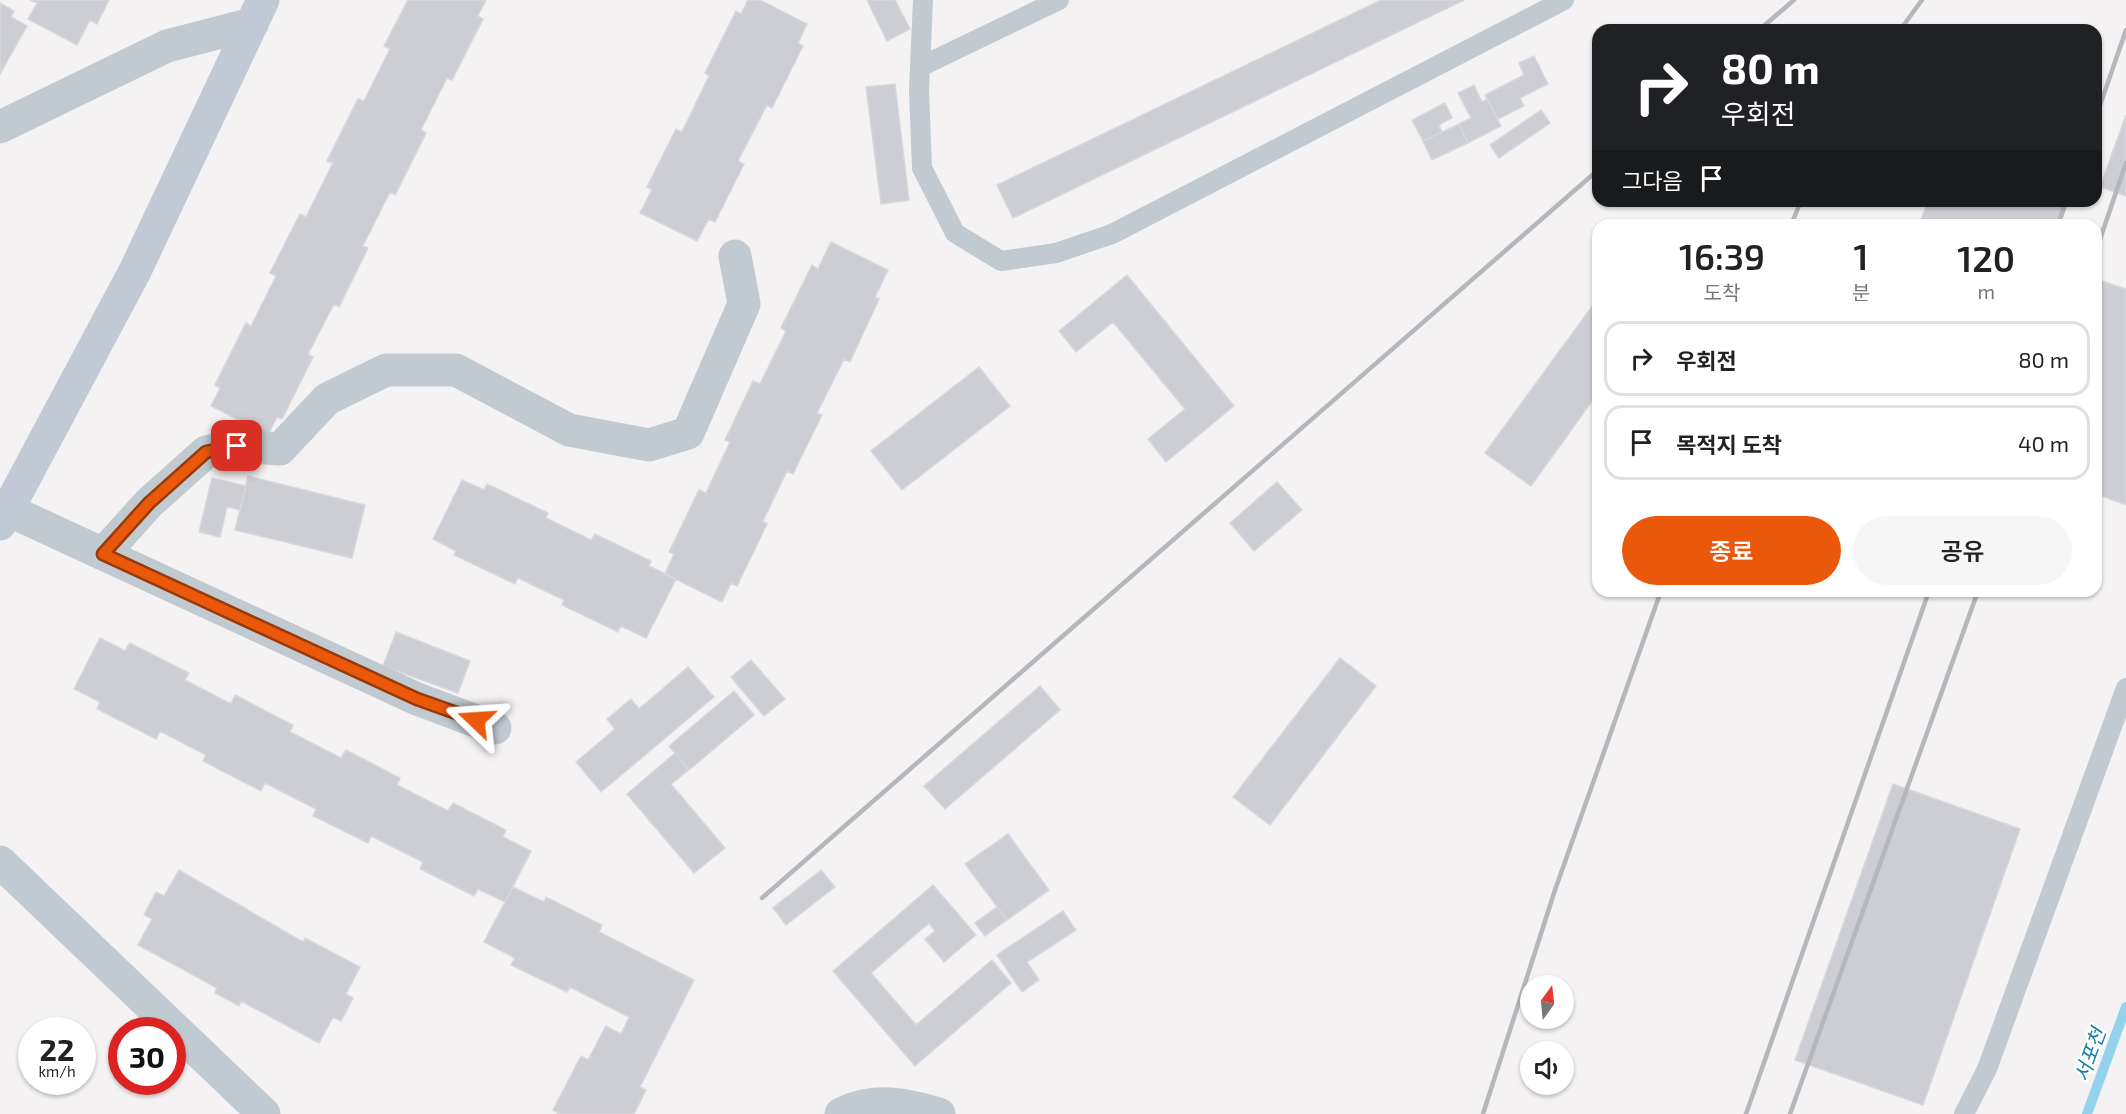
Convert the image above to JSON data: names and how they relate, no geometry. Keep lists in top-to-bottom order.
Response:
{
  "water": ["서포천"],
  "north": "top",
  "page": {
    "turn": ["80 m", "우회전"],
    "then": "그다음",
    "eta": [
      "16:39",
      "도착",
      "1",
      "분",
      "120",
      "m"
    ],
    "list": [
      {
        "name": "우회전",
        "value": "80 m"
      },
      {
        "name": "목적지 도착",
        "value": "40 m"
      }
    ],
    "buttons": ["종료", "공유"],
    "speed": "22 km/h",
    "limit": "30"
  }
}
